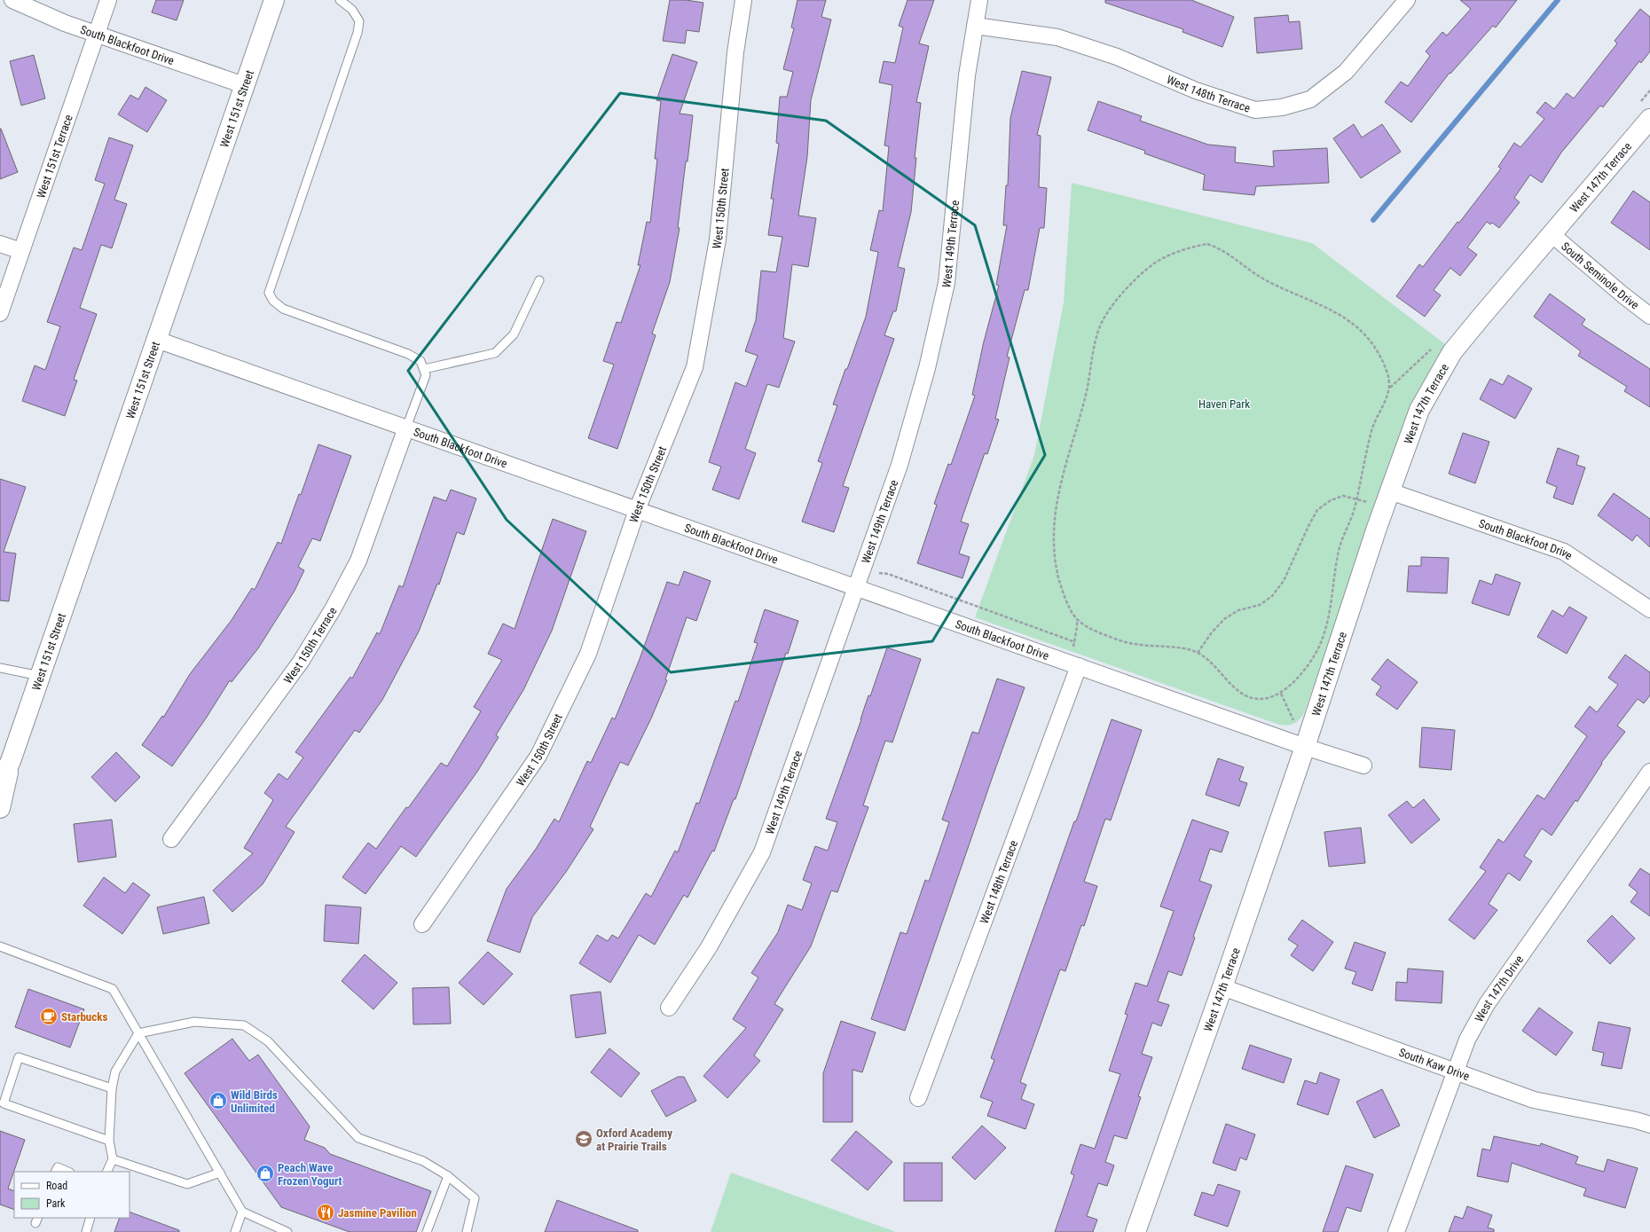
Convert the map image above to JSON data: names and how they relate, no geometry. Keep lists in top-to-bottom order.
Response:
{
  "streets": {
    "street": [
      "South Blackfoot Drive",
      "West 148th Terrace",
      "West 151st Street",
      "West 151st Terrace",
      "West 147th Terrace",
      "West 150th Street",
      "West 149th Terrace",
      "South Seminole Drive",
      "West 150th Terrace",
      "West 147th Drive",
      "South Kaw Drive"
    ]
  },
  "crossings": [
    ["South Blackfoot Drive", "West 148th Terrace"],
    ["South Blackfoot Drive", "West 151st Street"],
    ["South Blackfoot Drive", "West 151st Terrace"],
    ["South Blackfoot Drive", "West 147th Terrace"],
    ["South Blackfoot Drive", "West 150th Street"],
    ["South Blackfoot Drive", "West 149th Terrace"],
    ["South Blackfoot Drive", "West 150th Terrace"],
    ["West 148th Terrace", "West 149th Terrace"],
    ["West 147th Terrace", "South Seminole Drive"],
    ["West 147th Terrace", "South Kaw Drive"],
    ["West 147th Drive", "South Kaw Drive"]
  ],
  "parks": ["Haven Park"],
  "places": {
    "cafe": ["Starbucks"],
    "shop": ["Wild Birds Unlimited", "Peach Wave Frozen Yogurt"],
    "school or university": ["Oxford Academy at Prairie Trails"],
    "restaurant": ["Jasmine Pavilion"]
  },
  "legend": ["Road", "Park"]
}
